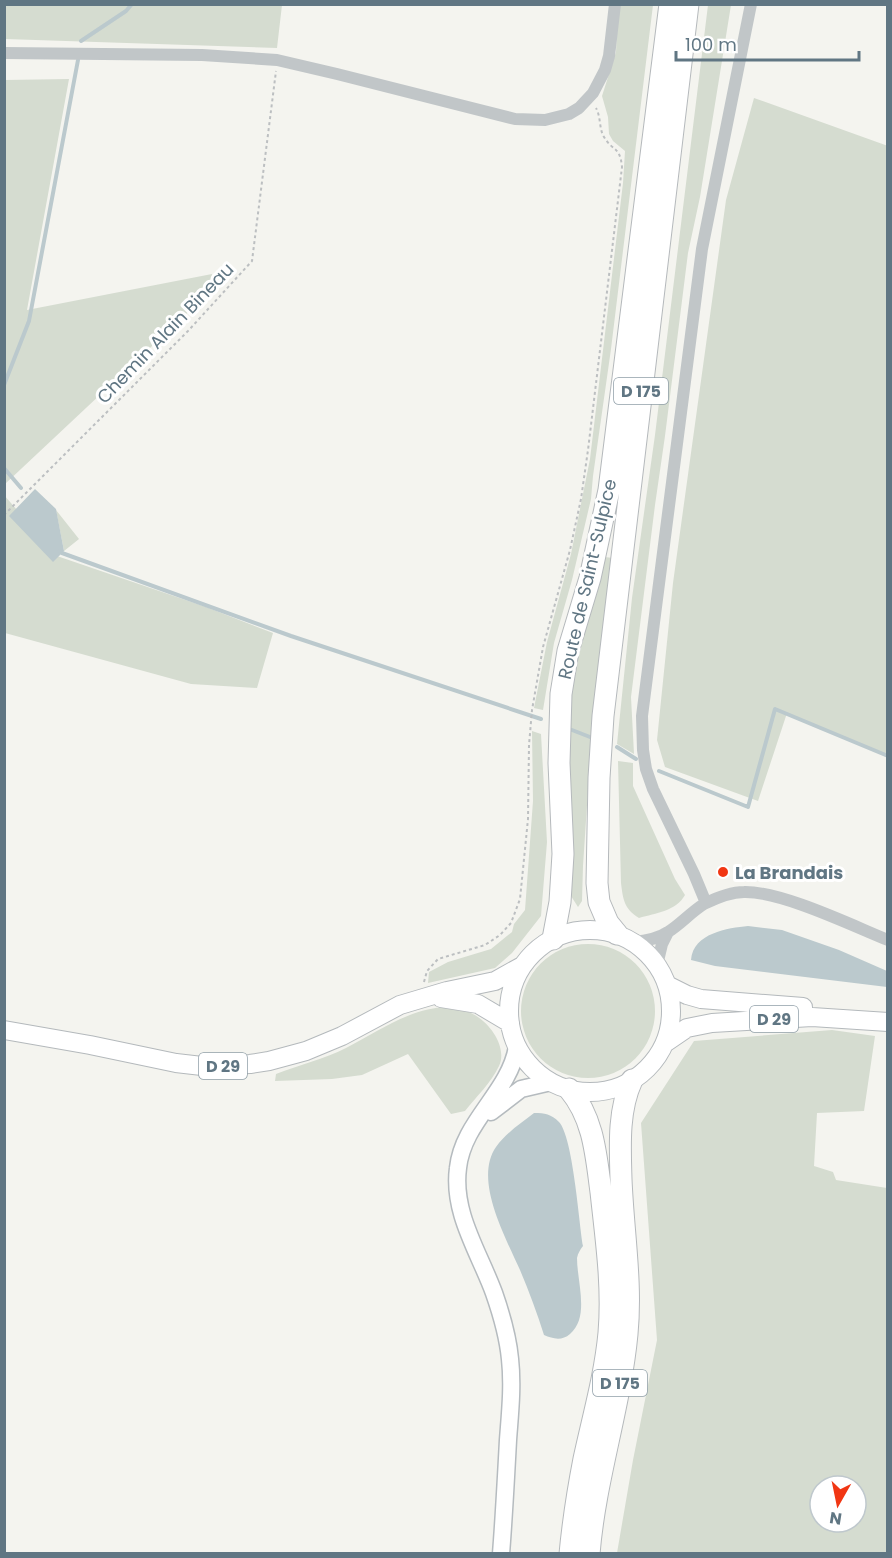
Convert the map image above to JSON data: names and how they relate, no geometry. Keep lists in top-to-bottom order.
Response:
{
  "streets": {
    "highway": ["D 175", "Route de Saint-Sulpice"],
    "main road": ["D 29"],
    "path": ["Chemin Alain Bineau"]
  },
  "crossings": [
    ["D 175", "Route de Saint-Sulpice"],
    ["D 175", "D 29"],
    ["Route de Saint-Sulpice", "D 29"]
  ],
  "places": ["La Brandais"],
  "scale_bar": "100 m",
  "north": "bottom"
}
